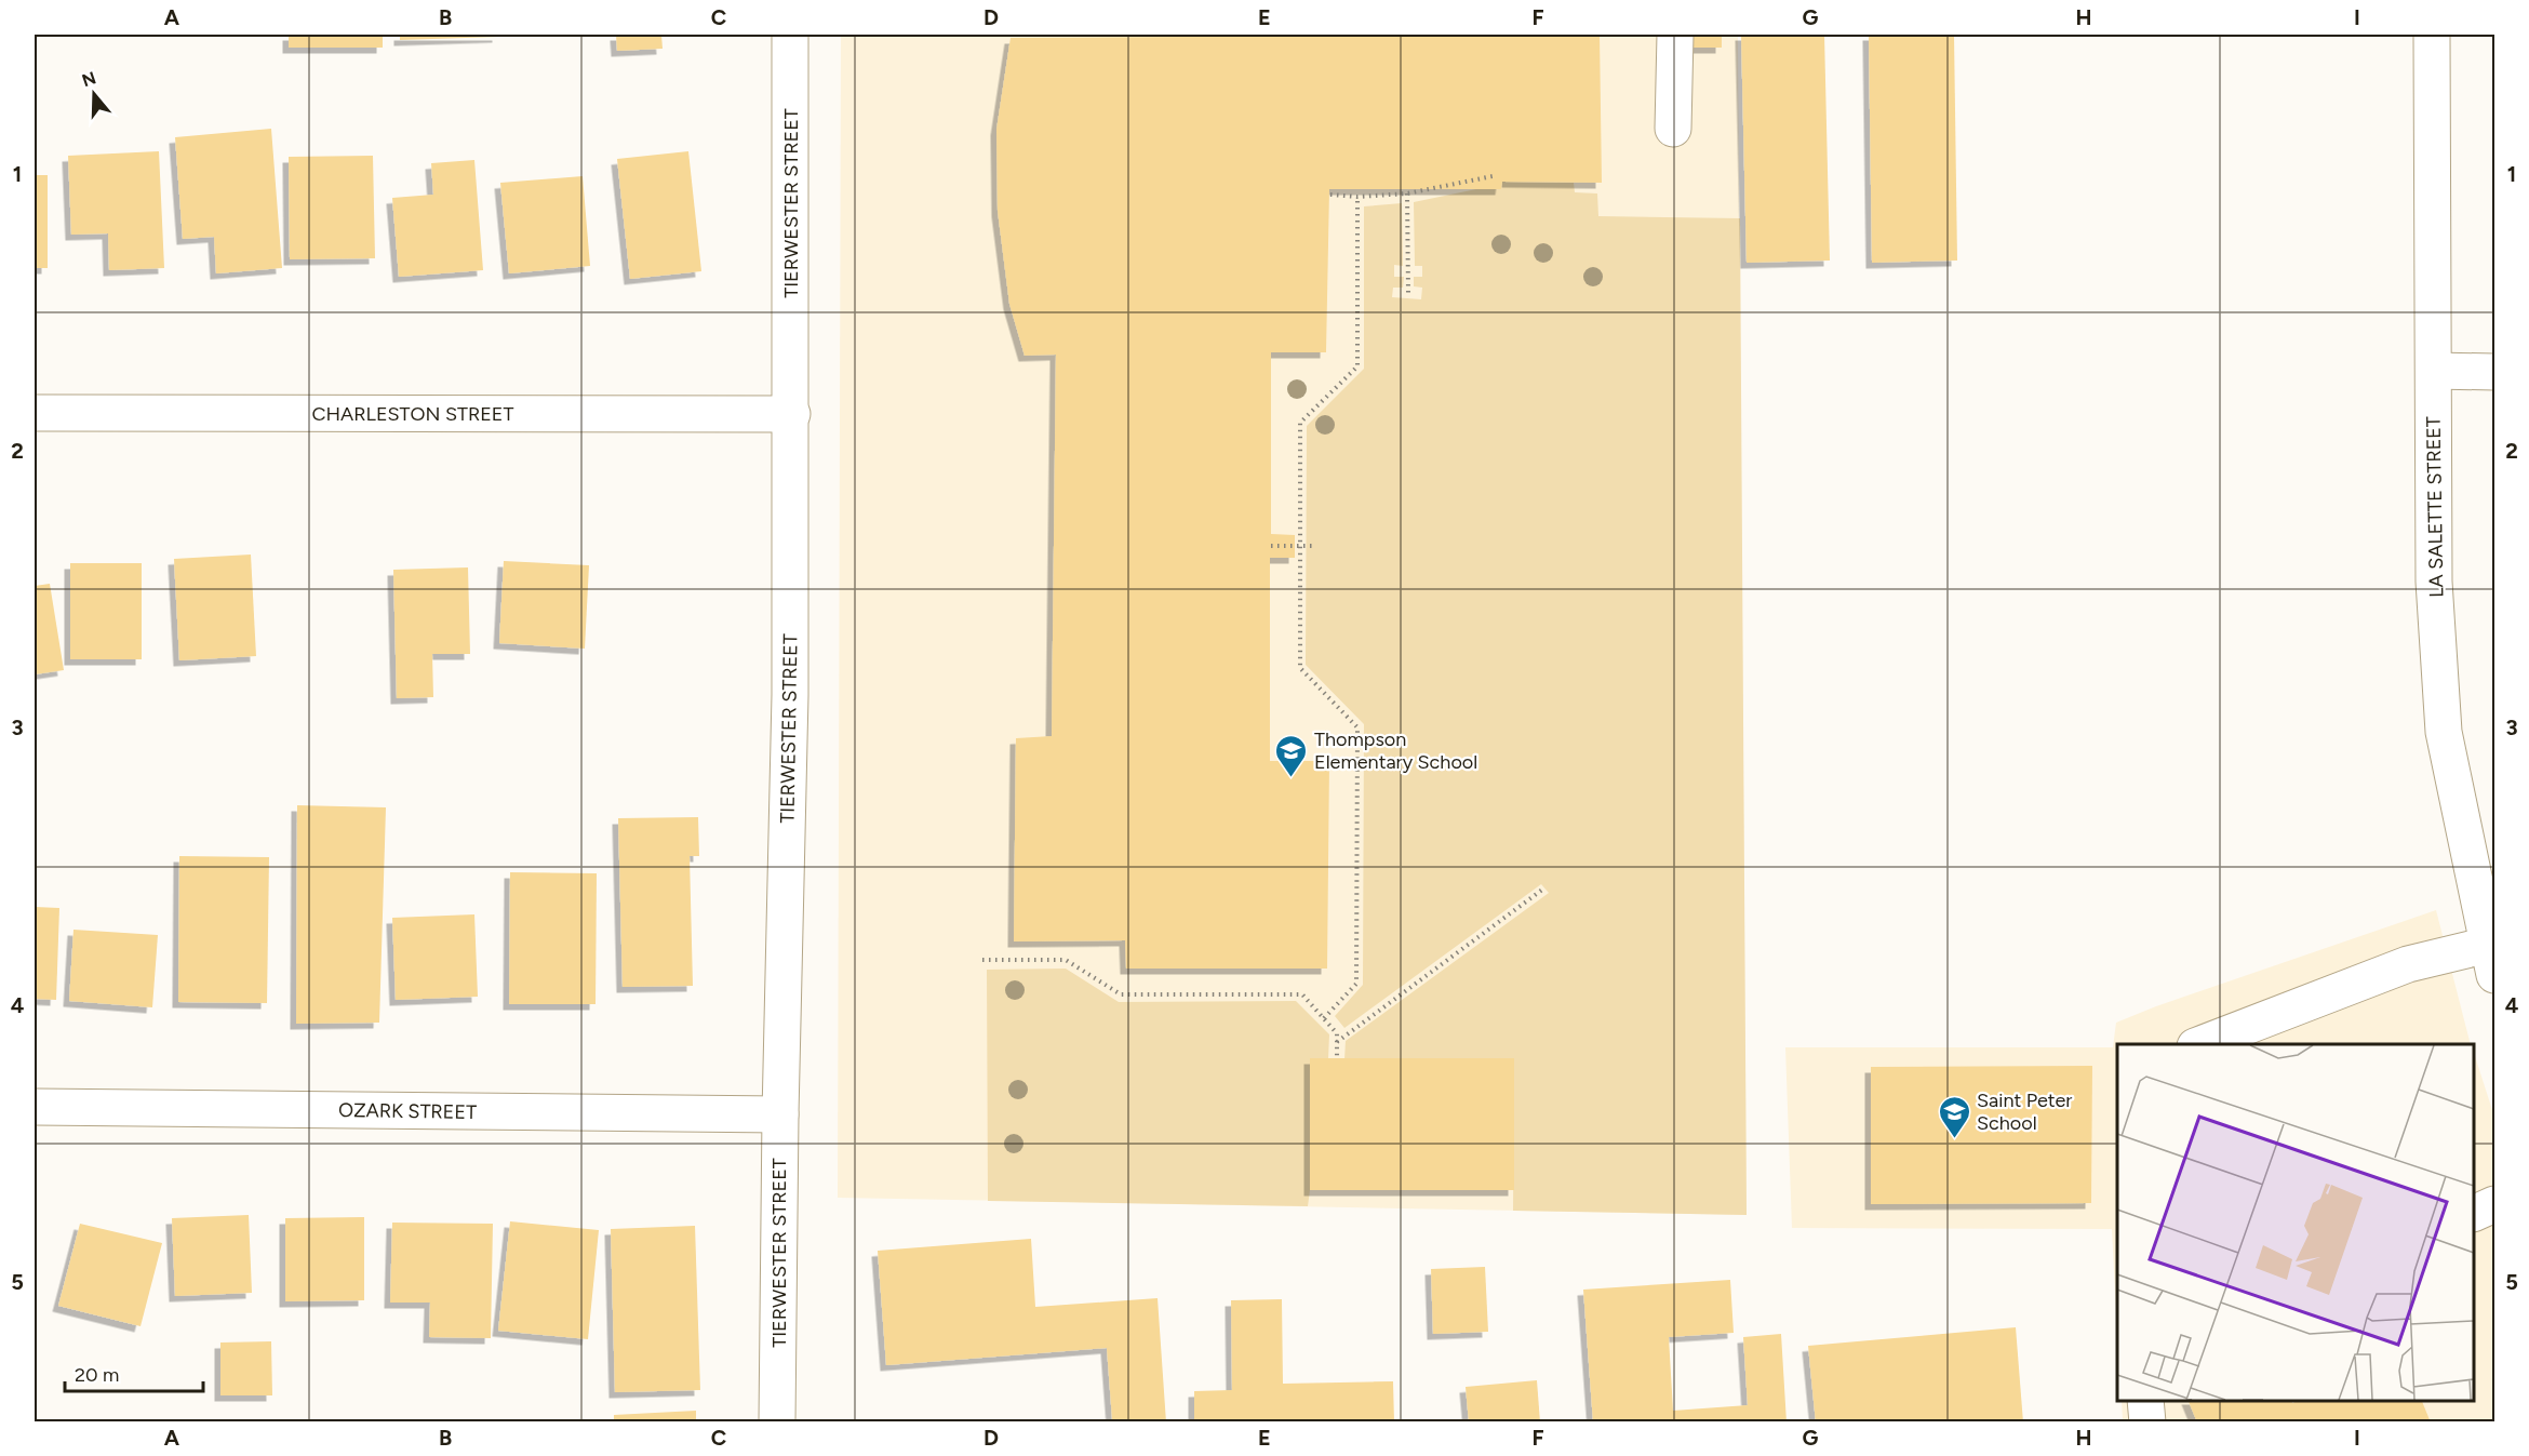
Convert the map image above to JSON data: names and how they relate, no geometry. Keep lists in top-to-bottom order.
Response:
{
  "streets": {
    "street": [
      "TIERWESTER STREET",
      "CHARLESTON STREET",
      "LA SALETTE STREET",
      "OZARK STREET"
    ]
  },
  "crossings": [
    ["TIERWESTER STREET", "CHARLESTON STREET"],
    ["TIERWESTER STREET", "OZARK STREET"]
  ],
  "places": {
    "school or university": ["Thompson Elementary School", "Saint Peter School"]
  },
  "scale_bar": "20 m",
  "north": "top",
  "grid": {
    "columns": [
      "A",
      "B",
      "C",
      "D",
      "E",
      "F",
      "G",
      "H",
      "I"
    ],
    "rows": [
      "1",
      "2",
      "3",
      "4",
      "5"
    ]
  }
}
